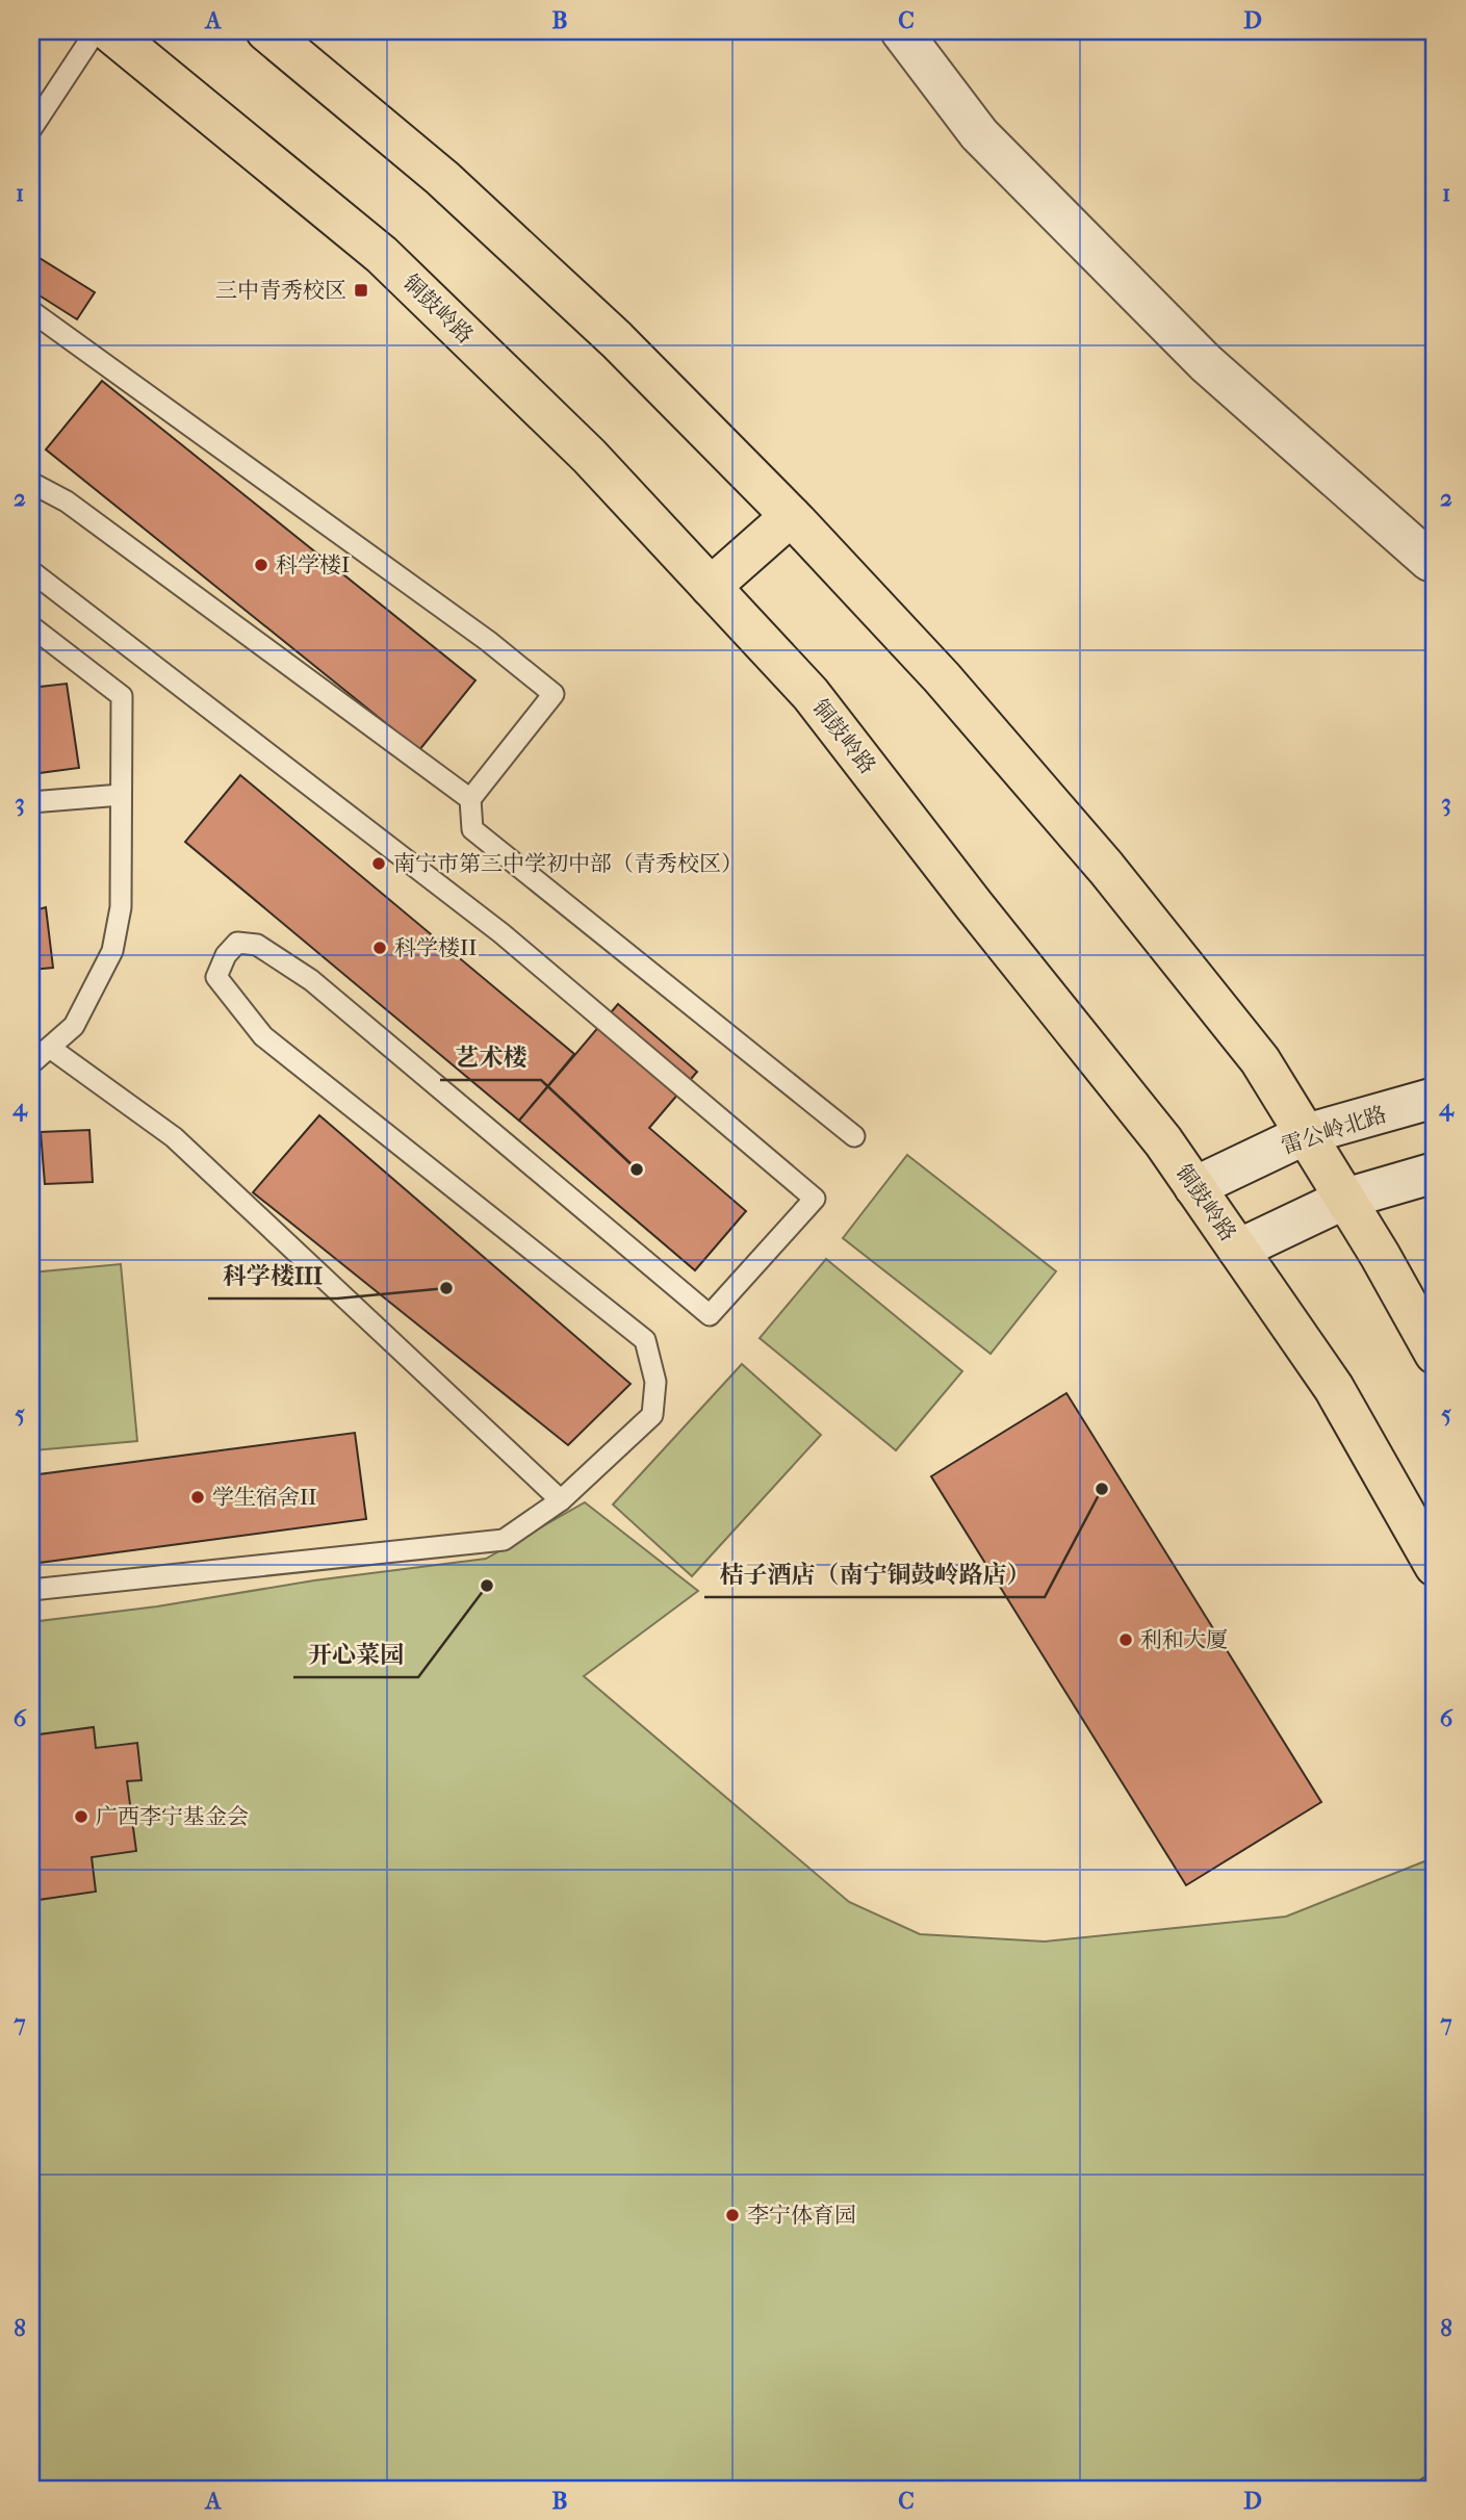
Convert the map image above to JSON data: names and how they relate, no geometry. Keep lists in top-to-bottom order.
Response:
{
  "streets": {
    "main road": ["铜鼓岭路"],
    "street": ["雷公岭北路"]
  },
  "crossings": [
    ["铜鼓岭路", "雷公岭北路"]
  ],
  "places": {
    "transit": ["三中青秀校区"],
    "other": [
      "科学楼I",
      "南宁市第三中学初中部（青秀校区）",
      "科学楼II",
      "艺术楼",
      "科学楼III",
      "桔子酒店（南宁铜鼓岭路店）",
      "学生宿舍II",
      "开心菜园",
      "利和大厦",
      "广西李宁基金会",
      "李宁体育园"
    ]
  },
  "grid": {
    "columns": [
      "A",
      "B",
      "C",
      "D"
    ],
    "rows": [
      "1",
      "2",
      "3",
      "4",
      "5",
      "6",
      "7",
      "8"
    ]
  }
}
